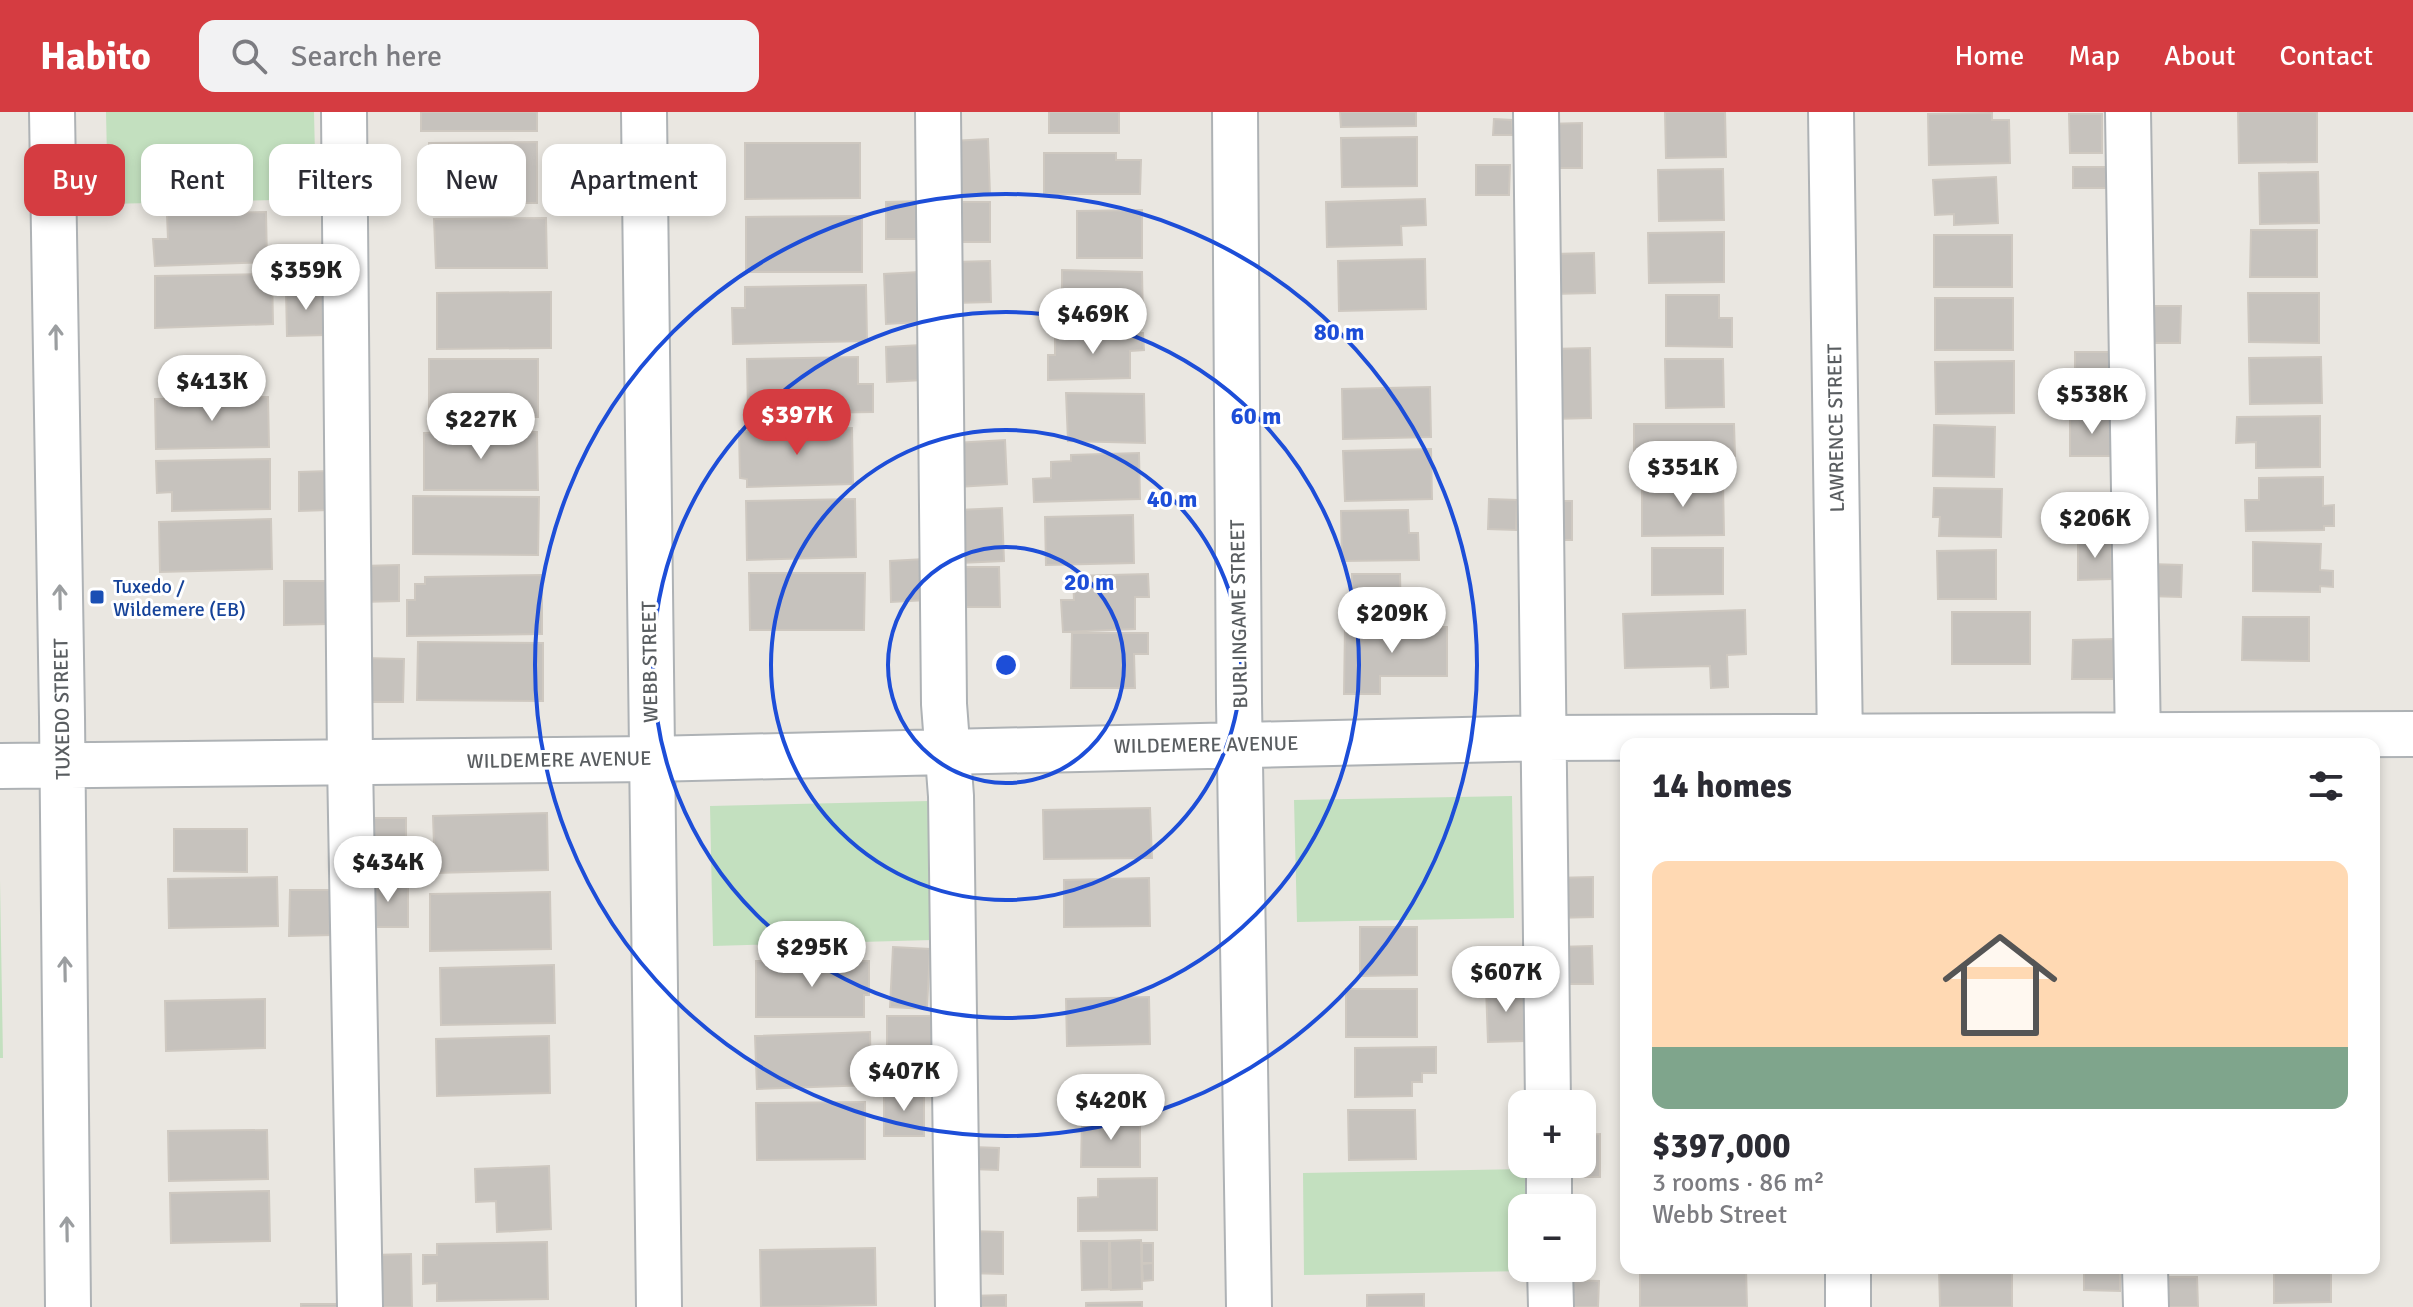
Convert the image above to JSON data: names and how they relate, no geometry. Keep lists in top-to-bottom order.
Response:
{
  "streets": {
    "street": [
      "LAWRENCE STREET",
      "BURLINGAME STREET",
      "WEBB STREET",
      "TUXEDO STREET",
      "WILDEMERE AVENUE"
    ]
  },
  "crossings": [
    ["BURLINGAME STREET", "WILDEMERE AVENUE"],
    ["WEBB STREET", "WILDEMERE AVENUE"],
    ["TUXEDO STREET", "WILDEMERE AVENUE"]
  ],
  "places": {
    "transit": ["Tuxedo / Wildemere (EB)"]
  },
  "page": {
    "header": "Habito",
    "search": "Search here",
    "nav": [
      "Home",
      "Map",
      "About",
      "Contact"
    ],
    "chip": [
      "Buy",
      "Rent",
      "Filters",
      "New",
      "Apartment"
    ],
    "price": [
      "$359K",
      "$469K",
      "$413K",
      "$538K",
      "$397K",
      "$227K",
      "$351K",
      "$206K",
      "$209K",
      "$434K",
      "$295K",
      "$607K",
      "$407K",
      "$420K"
    ],
    "heading": "14 homes",
    "list": [
      {
        "name": "$397,000",
        "note": "3 rooms · 86 m² · Webb Street"
      }
    ],
    "map_buttons": ["+", "−"]
  },
  "rings": [
    "80 m",
    "60 m",
    "40 m",
    "20 m"
  ]
}
